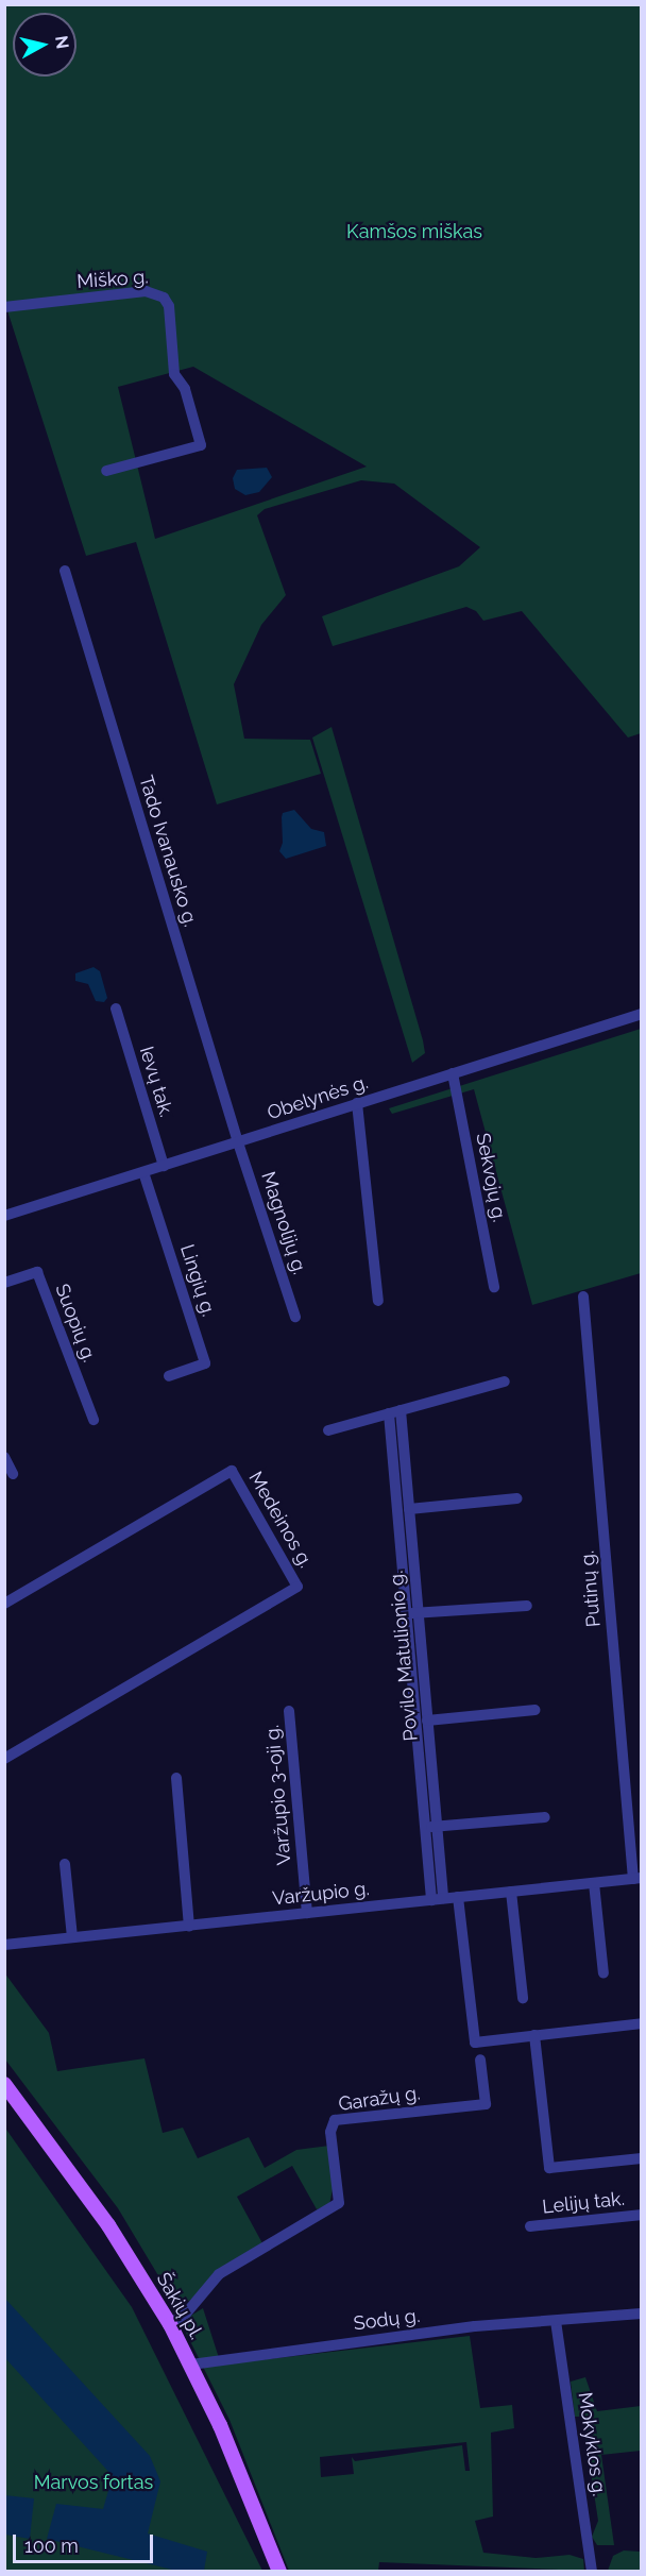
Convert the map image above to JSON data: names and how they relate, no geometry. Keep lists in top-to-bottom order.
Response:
{
  "streets": {
    "main road": ["Šakių pl."],
    "street": [
      "Miško g.",
      "Tado Ivanausko g.",
      "Ievų tak.",
      "Obelynės g.",
      "Sekvojų g.",
      "Magnolijų g.",
      "Lingių g.",
      "Suopių g.",
      "Medeinos g.",
      "Putinų g.",
      "Povilo Matulionio g.",
      "Varžupio 3-oji g.",
      "Varžupio g.",
      "Garažų g.",
      "Lelijų tak.",
      "Sodų g.",
      "Mokyklos g."
    ]
  },
  "crossings": [
    ["Tado Ivanausko g.", "Obelynės g."],
    ["Tado Ivanausko g.", "Magnolijų g."],
    ["Ievų tak.", "Obelynės g."],
    ["Obelynės g.", "Sekvojų g."],
    ["Obelynės g.", "Magnolijų g."],
    ["Obelynės g.", "Lingių g."],
    ["Putinų g.", "Varžupio g."],
    ["Povilo Matulionio g.", "Varžupio g."],
    ["Varžupio 3-oji g.", "Varžupio g."],
    ["Garažų g.", "Šakių pl."],
    ["Šakių pl.", "Sodų g."],
    ["Sodų g.", "Mokyklos g."]
  ],
  "parks": ["Kamšos miškas", "Marvos fortas"],
  "scale_bar": "100 m",
  "north": "right"
}
